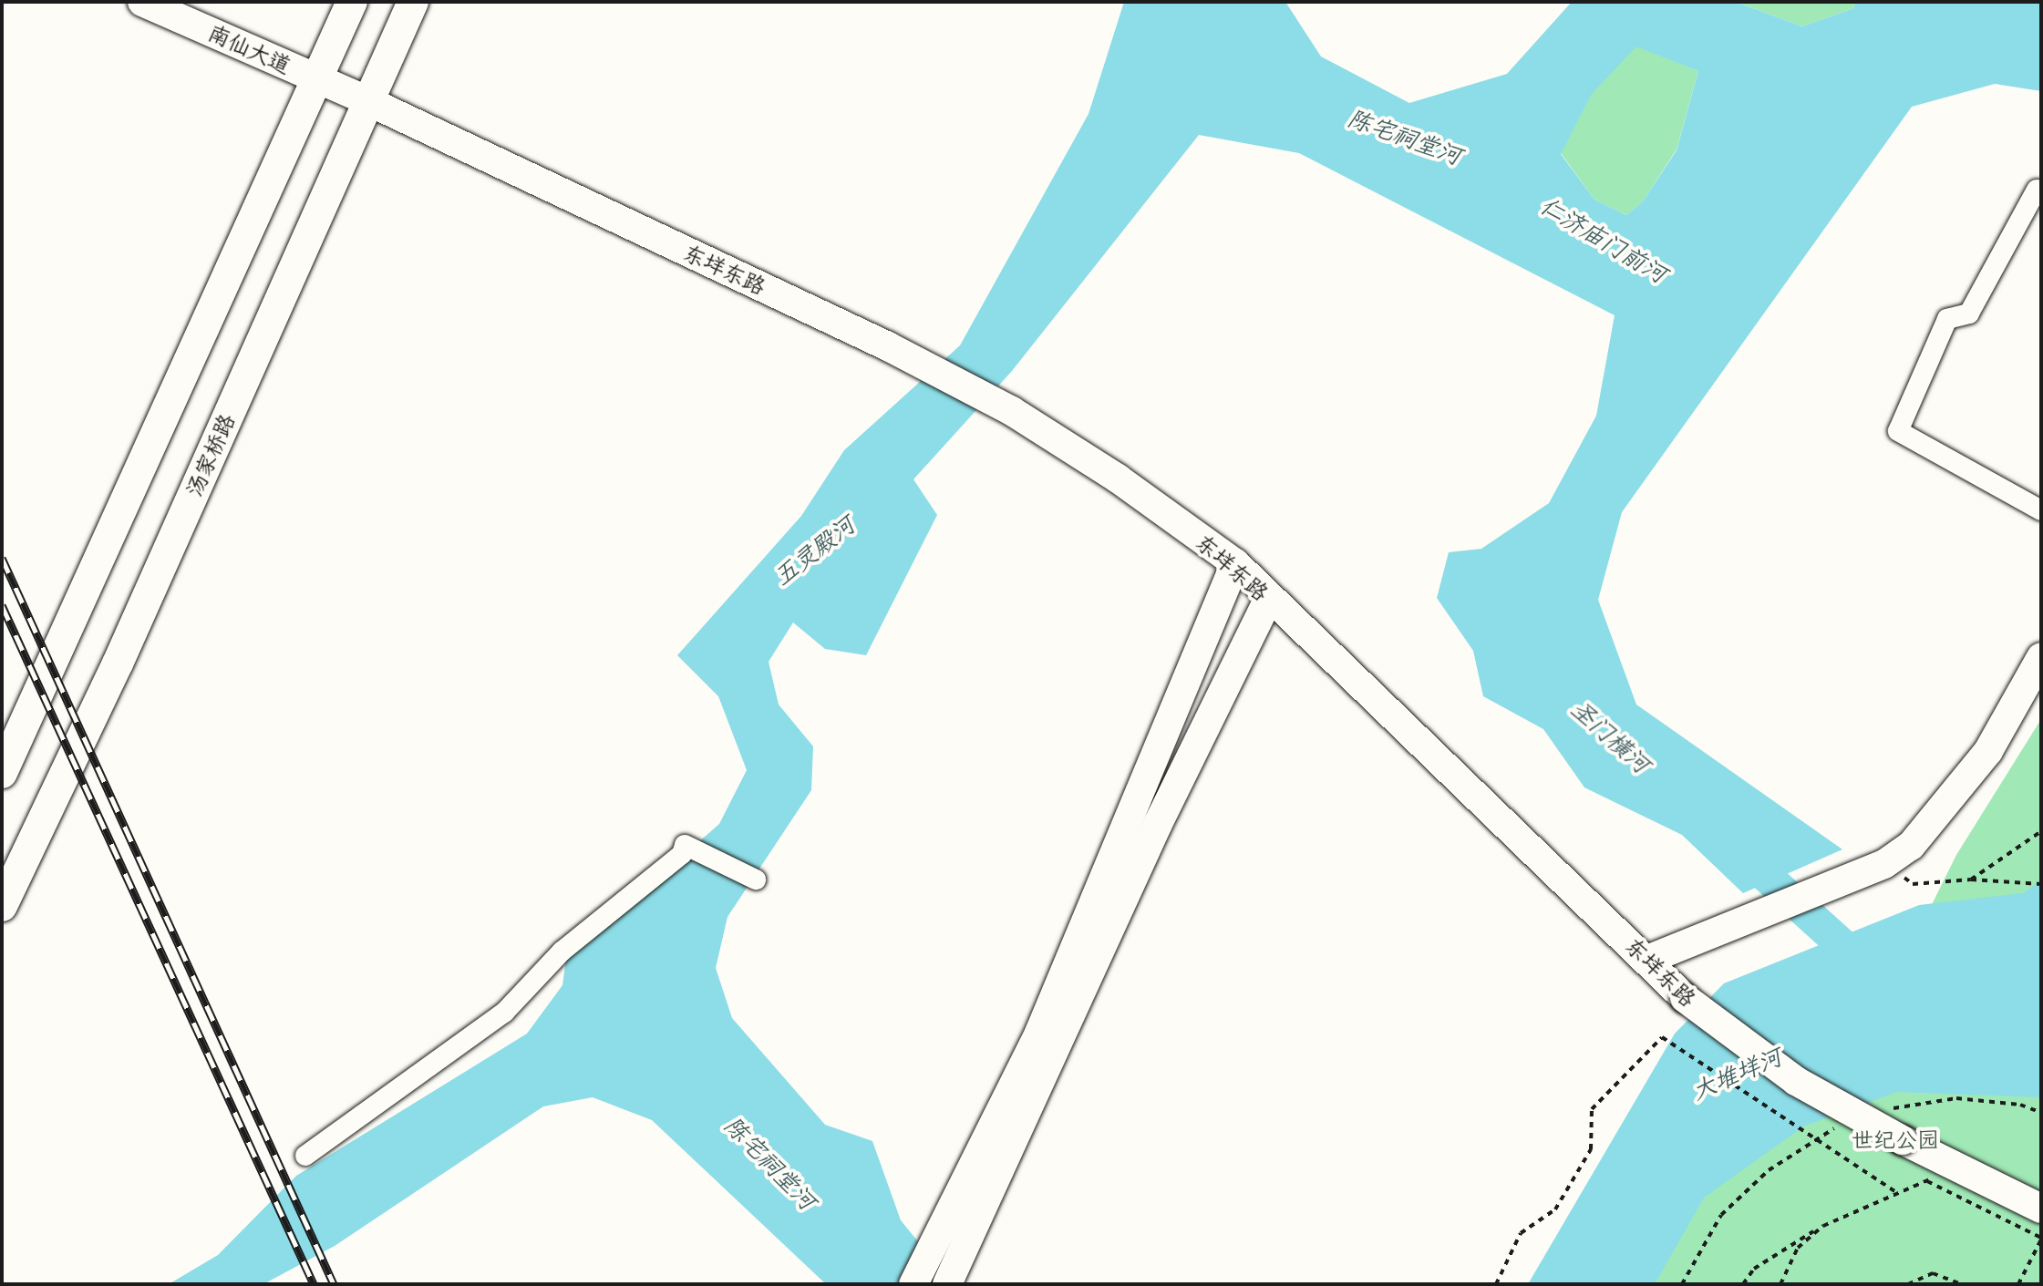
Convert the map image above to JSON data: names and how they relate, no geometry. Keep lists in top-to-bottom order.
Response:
{
  "streets": {
    "main road": ["南仙大道", "东垟东路", "汤家桥路"]
  },
  "crossings": [
    ["南仙大道", "东垟东路"],
    ["东垟东路", "汤家桥路"]
  ],
  "water": [
    "陈宅祠堂河",
    "仁济庙门前河",
    "五灵殿河",
    "圣门横河",
    "大堆垟河"
  ],
  "parks": ["世纪公园"]
}
